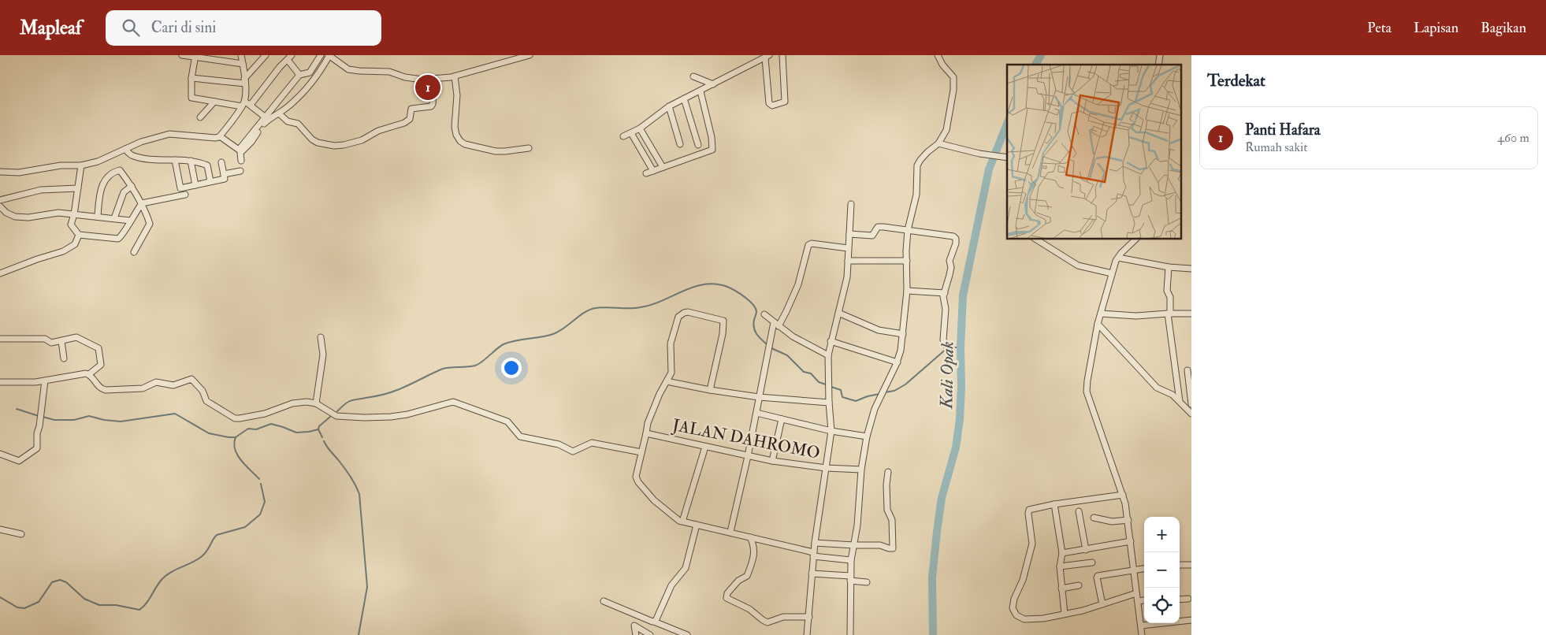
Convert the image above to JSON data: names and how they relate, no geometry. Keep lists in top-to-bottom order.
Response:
{
  "streets": {
    "street": ["JALAN DAHROMO"]
  },
  "water": ["Kali Opak"],
  "page": {
    "header": "Mapleaf",
    "search": "Cari di sini",
    "nav": ["Peta", "Lapisan", "Bagikan"],
    "heading": "Terdekat",
    "pins": "1",
    "list": [
      {
        "mark": "1",
        "name": "Panti Hafara",
        "note": "Rumah sakit",
        "value": "460 m"
      }
    ],
    "map_buttons": ["+", "−"]
  }
}
